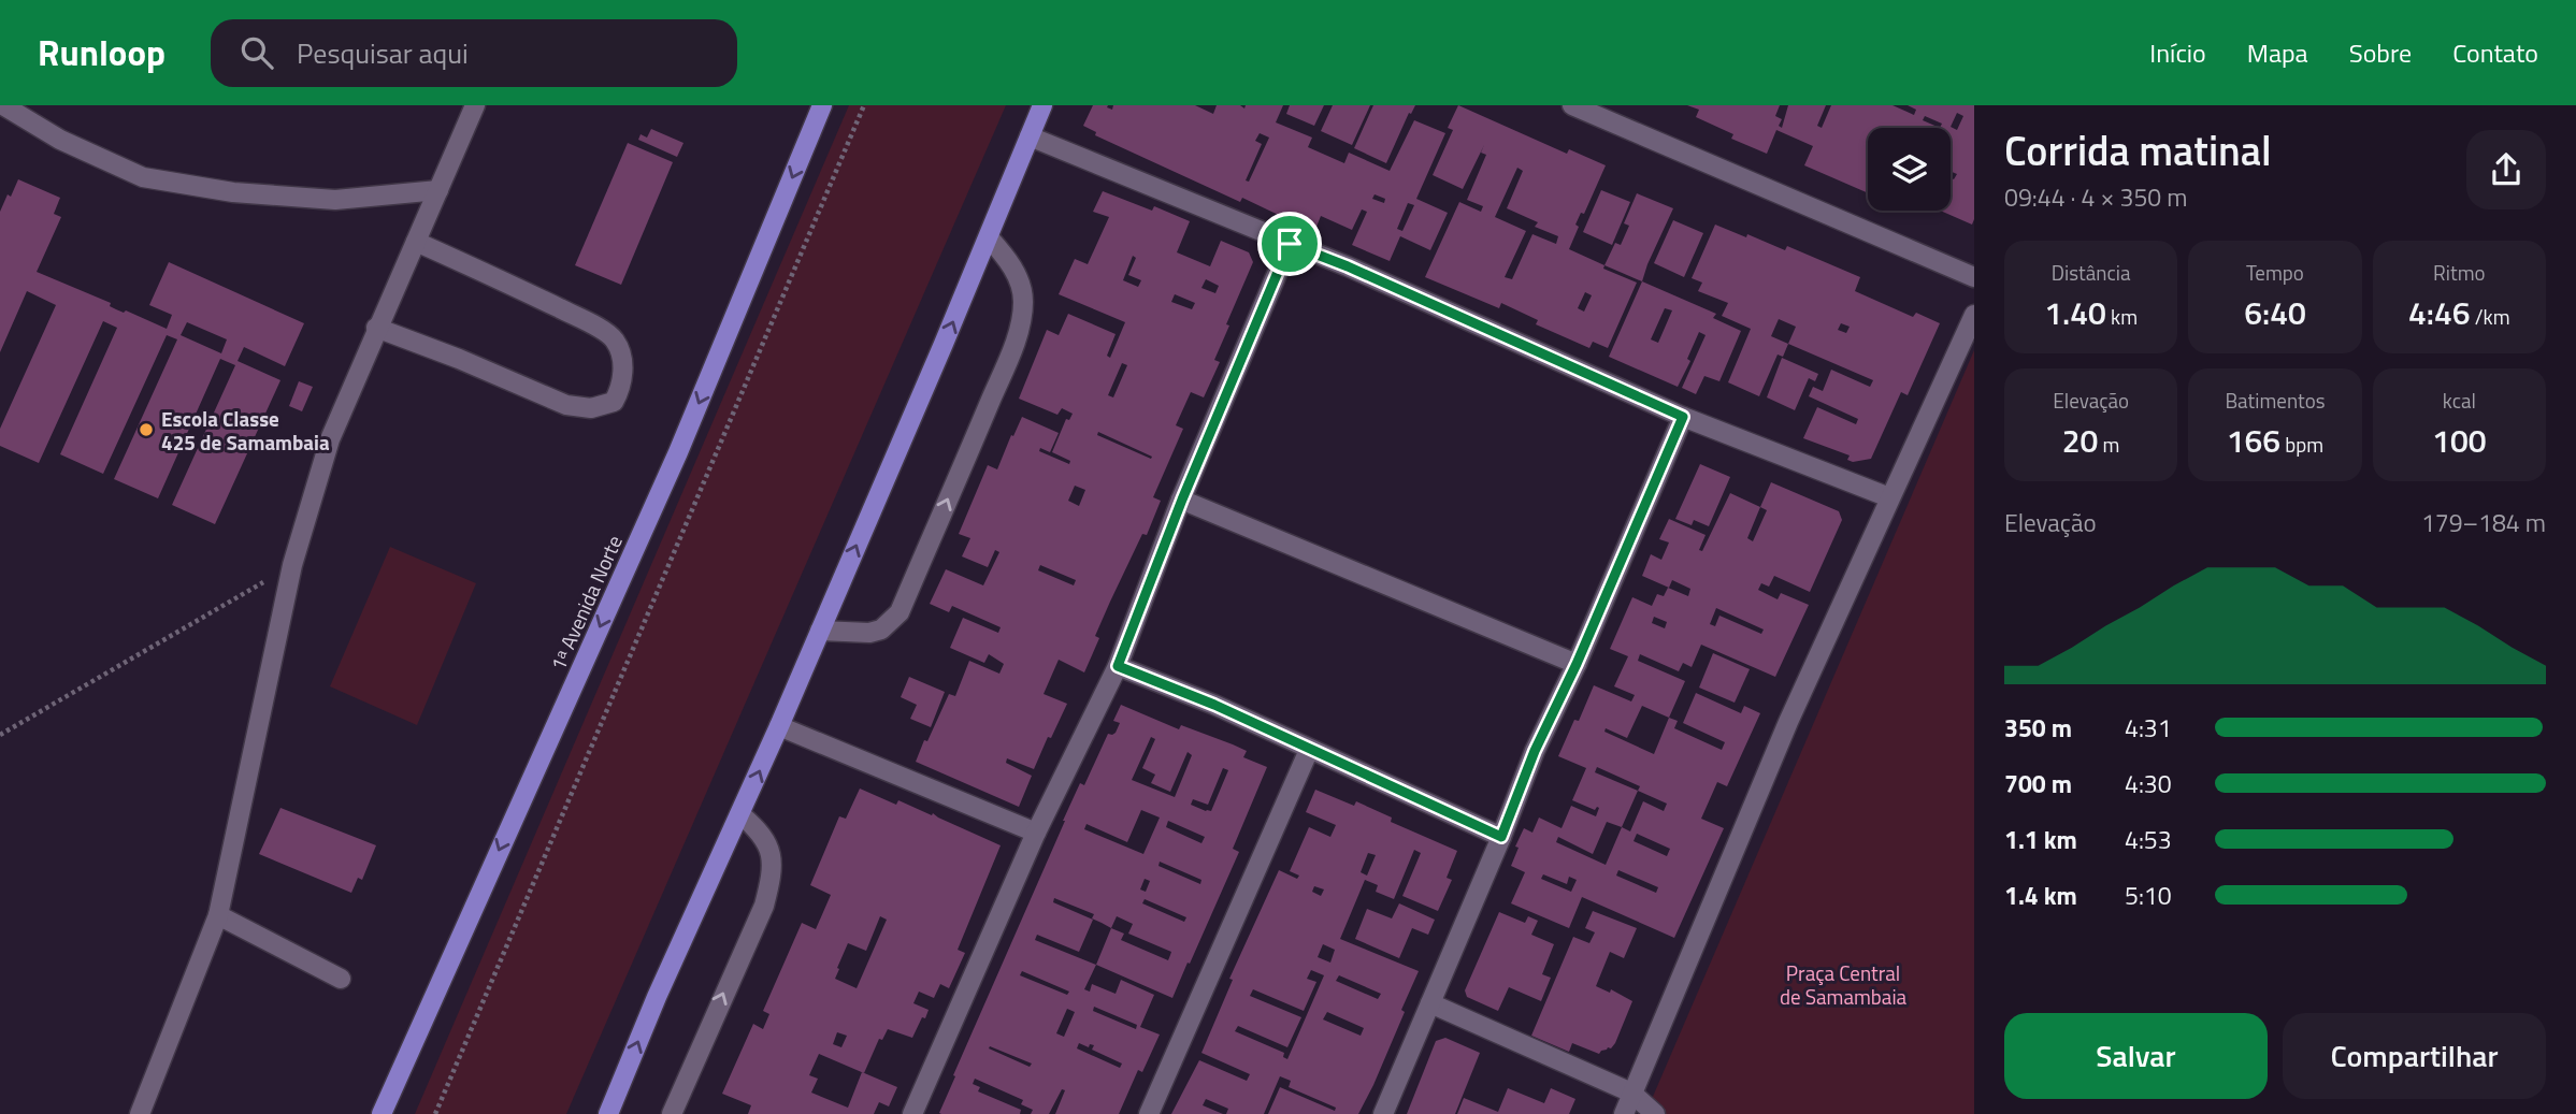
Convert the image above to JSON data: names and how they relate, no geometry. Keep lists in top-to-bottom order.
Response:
{
  "streets": {
    "main road": ["1ᵃ Avenida Norte"]
  },
  "one_way": ["1ᵃ Avenida Norte"],
  "parks": ["Praça Central de Samambaia"],
  "places": ["Escola Classe 425 de Samambaia"],
  "page": {
    "header": "Runloop",
    "search": "Pesquisar aqui",
    "nav": [
      "Início",
      "Mapa",
      "Sobre",
      "Contato"
    ],
    "heading": ["Corrida matinal", "09:44 · 4 × 350 m"],
    "stats": [
      ["Distância", "1.40 km"],
      ["Tempo", "6:40"],
      ["Ritmo", "4:46 /km"],
      ["Elevação", "20 m"],
      ["Batimentos", "166 bpm"],
      ["kcal", "100"]
    ],
    "chart": ["Elevação", "179–184 m"],
    "list": [
      {
        "name": "350 m",
        "note": "4:31"
      },
      {
        "name": "700 m",
        "note": "4:30"
      },
      {
        "name": "1.1 km",
        "note": "4:53"
      },
      {
        "name": "1.4 km",
        "note": "5:10"
      }
    ],
    "buttons": ["Salvar", "Compartilhar"]
  }
}
